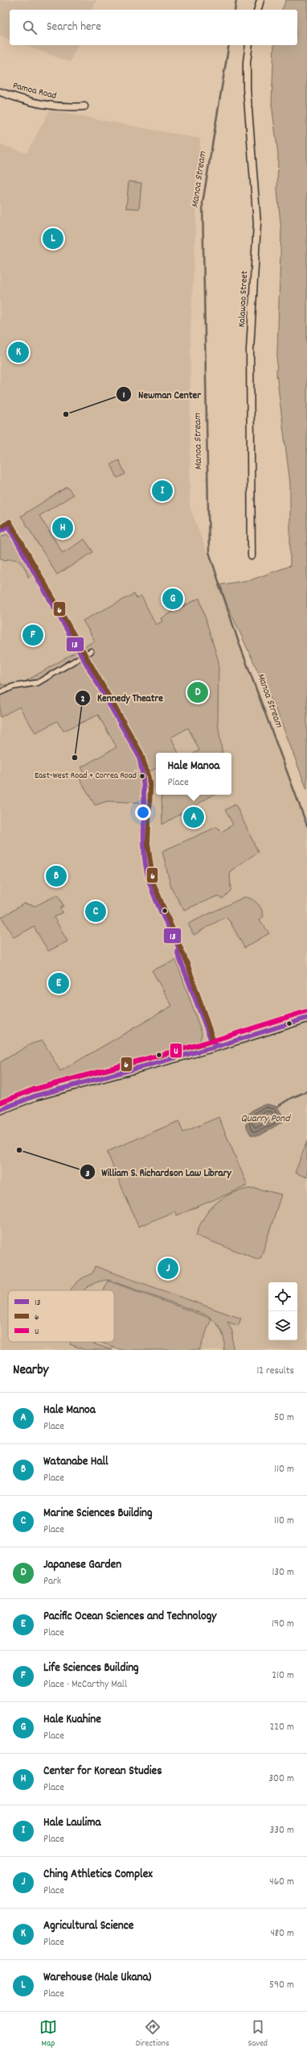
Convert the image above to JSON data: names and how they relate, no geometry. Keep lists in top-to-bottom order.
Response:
{
  "streets": {
    "street": ["Pamoa Road", "Kalawao Street"]
  },
  "water": ["Manoa Stream", "Quarry Pond"],
  "places": [
    "Newman Center",
    "Kennedy Theatre",
    "East-West Road + Correa Road",
    "William S. Richardson Law Library"
  ],
  "lines": ["transit line 6", "transit line 13", "transit line U"],
  "legend": ["13", "6", "U"],
  "page": {
    "search": "Search here",
    "pins": [
      "L",
      "K",
      "I",
      "H",
      "G",
      "F",
      "D",
      "A",
      "B",
      "C",
      "E",
      "J"
    ],
    "popup": ["Hale Manoa", "Place"],
    "heading": ["Nearby", "12 results"],
    "list": [
      {
        "mark": "A",
        "name": "Hale Manoa",
        "note": "Place",
        "value": "50 m"
      },
      {
        "mark": "B",
        "name": "Watanabe Hall",
        "note": "Place",
        "value": "110 m"
      },
      {
        "mark": "C",
        "name": "Marine Sciences Building",
        "note": "Place",
        "value": "110 m"
      },
      {
        "mark": "D",
        "name": "Japanese Garden",
        "note": "Park",
        "value": "130 m"
      },
      {
        "mark": "E",
        "name": "Pacific Ocean Sciences and Technology",
        "note": "Place",
        "value": "190 m"
      },
      {
        "mark": "F",
        "name": "Life Sciences Building",
        "note": "Place · McCarthy Mall",
        "value": "210 m"
      },
      {
        "mark": "G",
        "name": "Hale Kuahine",
        "note": "Place",
        "value": "220 m"
      },
      {
        "mark": "H",
        "name": "Center for Korean Studies",
        "note": "Place",
        "value": "300 m"
      },
      {
        "mark": "I",
        "name": "Hale Laulima",
        "note": "Place",
        "value": "330 m"
      },
      {
        "mark": "J",
        "name": "Ching Athletics Complex",
        "note": "Place",
        "value": "460 m"
      },
      {
        "mark": "K",
        "name": "Agricultural Science",
        "note": "Place",
        "value": "480 m"
      },
      {
        "mark": "L",
        "name": "Warehouse (Hale Ukana)",
        "note": "Place",
        "value": "590 m"
      }
    ],
    "nav": ["Map", "Directions", "Saved"]
  }
}
